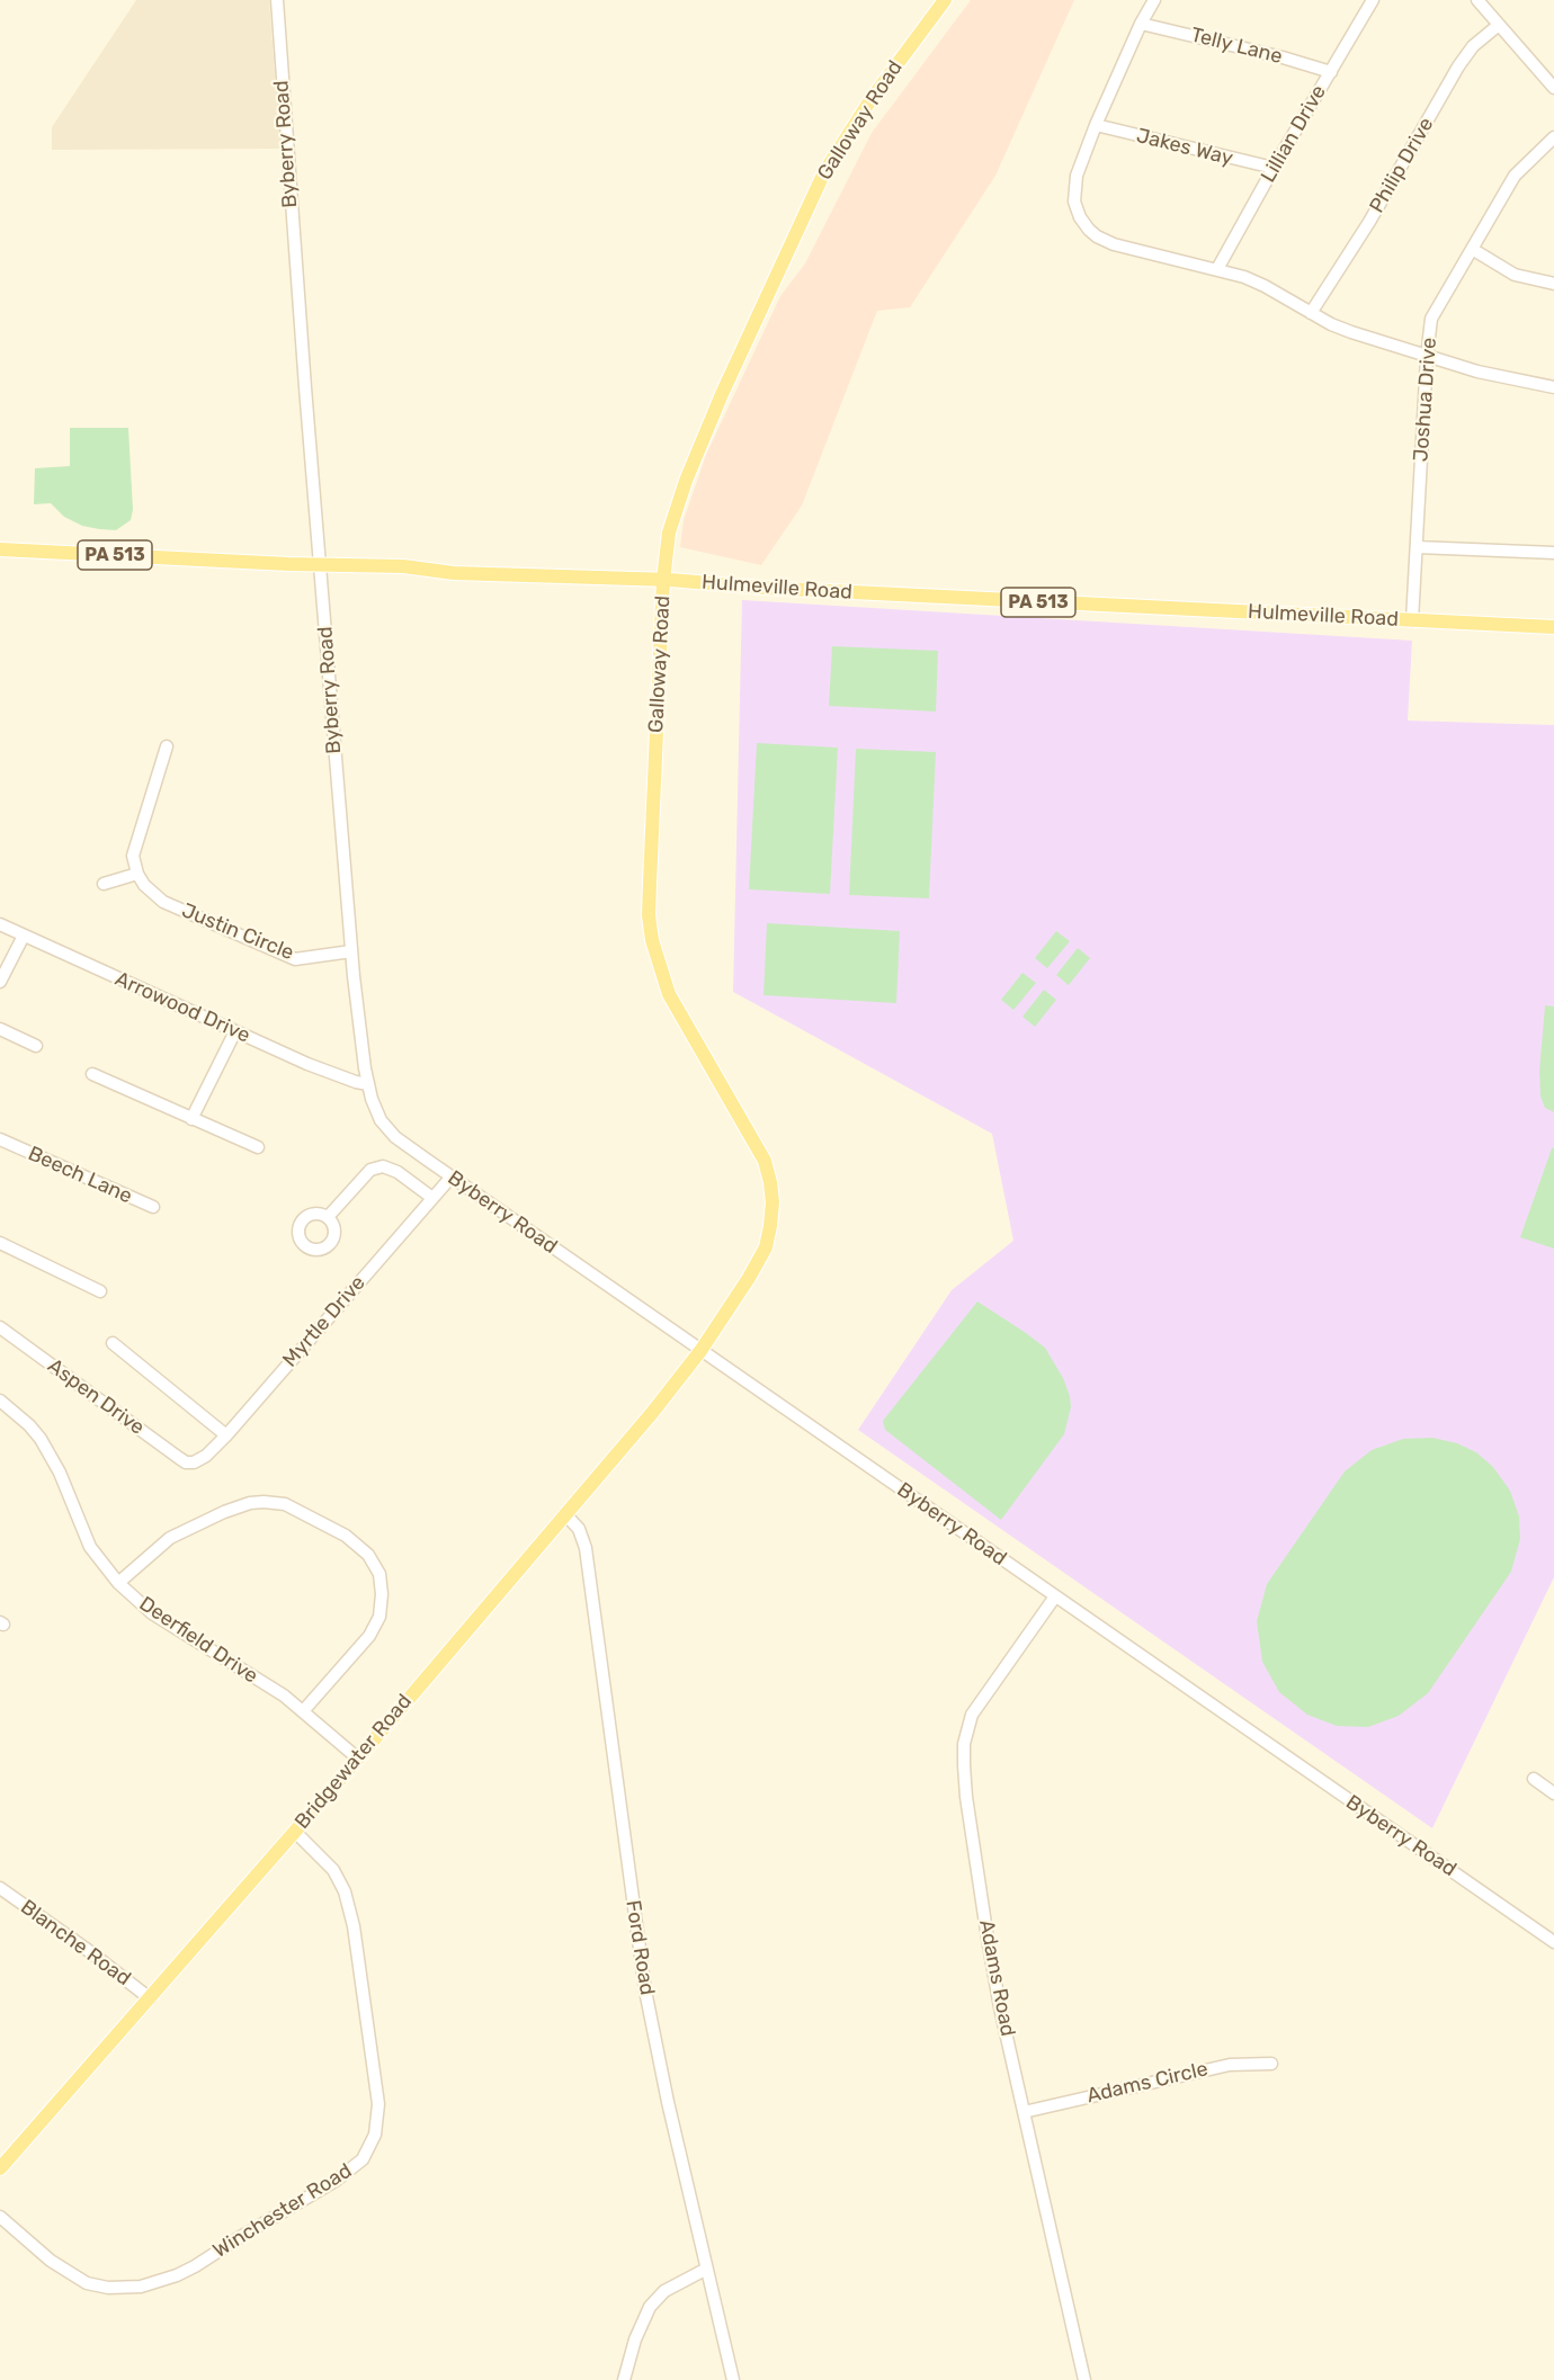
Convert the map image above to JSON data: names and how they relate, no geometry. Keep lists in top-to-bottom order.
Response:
{
  "streets": {
    "main road": [
      "Galloway Road",
      "PA 513",
      "Hulmeville Road",
      "Bridgewater Road"
    ],
    "street": [
      "Telly Lane",
      "Lillian Drive",
      "Byberry Road",
      "Jakes Way",
      "Philip Drive",
      "Joshua Drive",
      "Justin Circle",
      "Arrowood Drive",
      "Beech Lane",
      "Myrtle Drive",
      "Aspen Drive",
      "Deerfield Drive",
      "Blanche Road",
      "Ford Road",
      "Adams Road",
      "Adams Circle",
      "Winchester Road"
    ]
  },
  "crossings": [
    ["Telly Lane", "Lillian Drive"],
    ["Galloway Road", "Byberry Road"],
    ["Galloway Road", "Hulmeville Road"],
    ["Galloway Road", "Bridgewater Road"],
    ["Lillian Drive", "Jakes Way"],
    ["Byberry Road", "Hulmeville Road"],
    ["Byberry Road", "Justin Circle"],
    ["Byberry Road", "Arrowood Drive"],
    ["Byberry Road", "Myrtle Drive"],
    ["Byberry Road", "Bridgewater Road"],
    ["Byberry Road", "Adams Road"],
    ["Joshua Drive", "Hulmeville Road"],
    ["Myrtle Drive", "Aspen Drive"],
    ["Deerfield Drive", "Bridgewater Road"],
    ["Bridgewater Road", "Blanche Road"],
    ["Bridgewater Road", "Ford Road"],
    ["Bridgewater Road", "Winchester Road"],
    ["Adams Road", "Adams Circle"]
  ]
}
